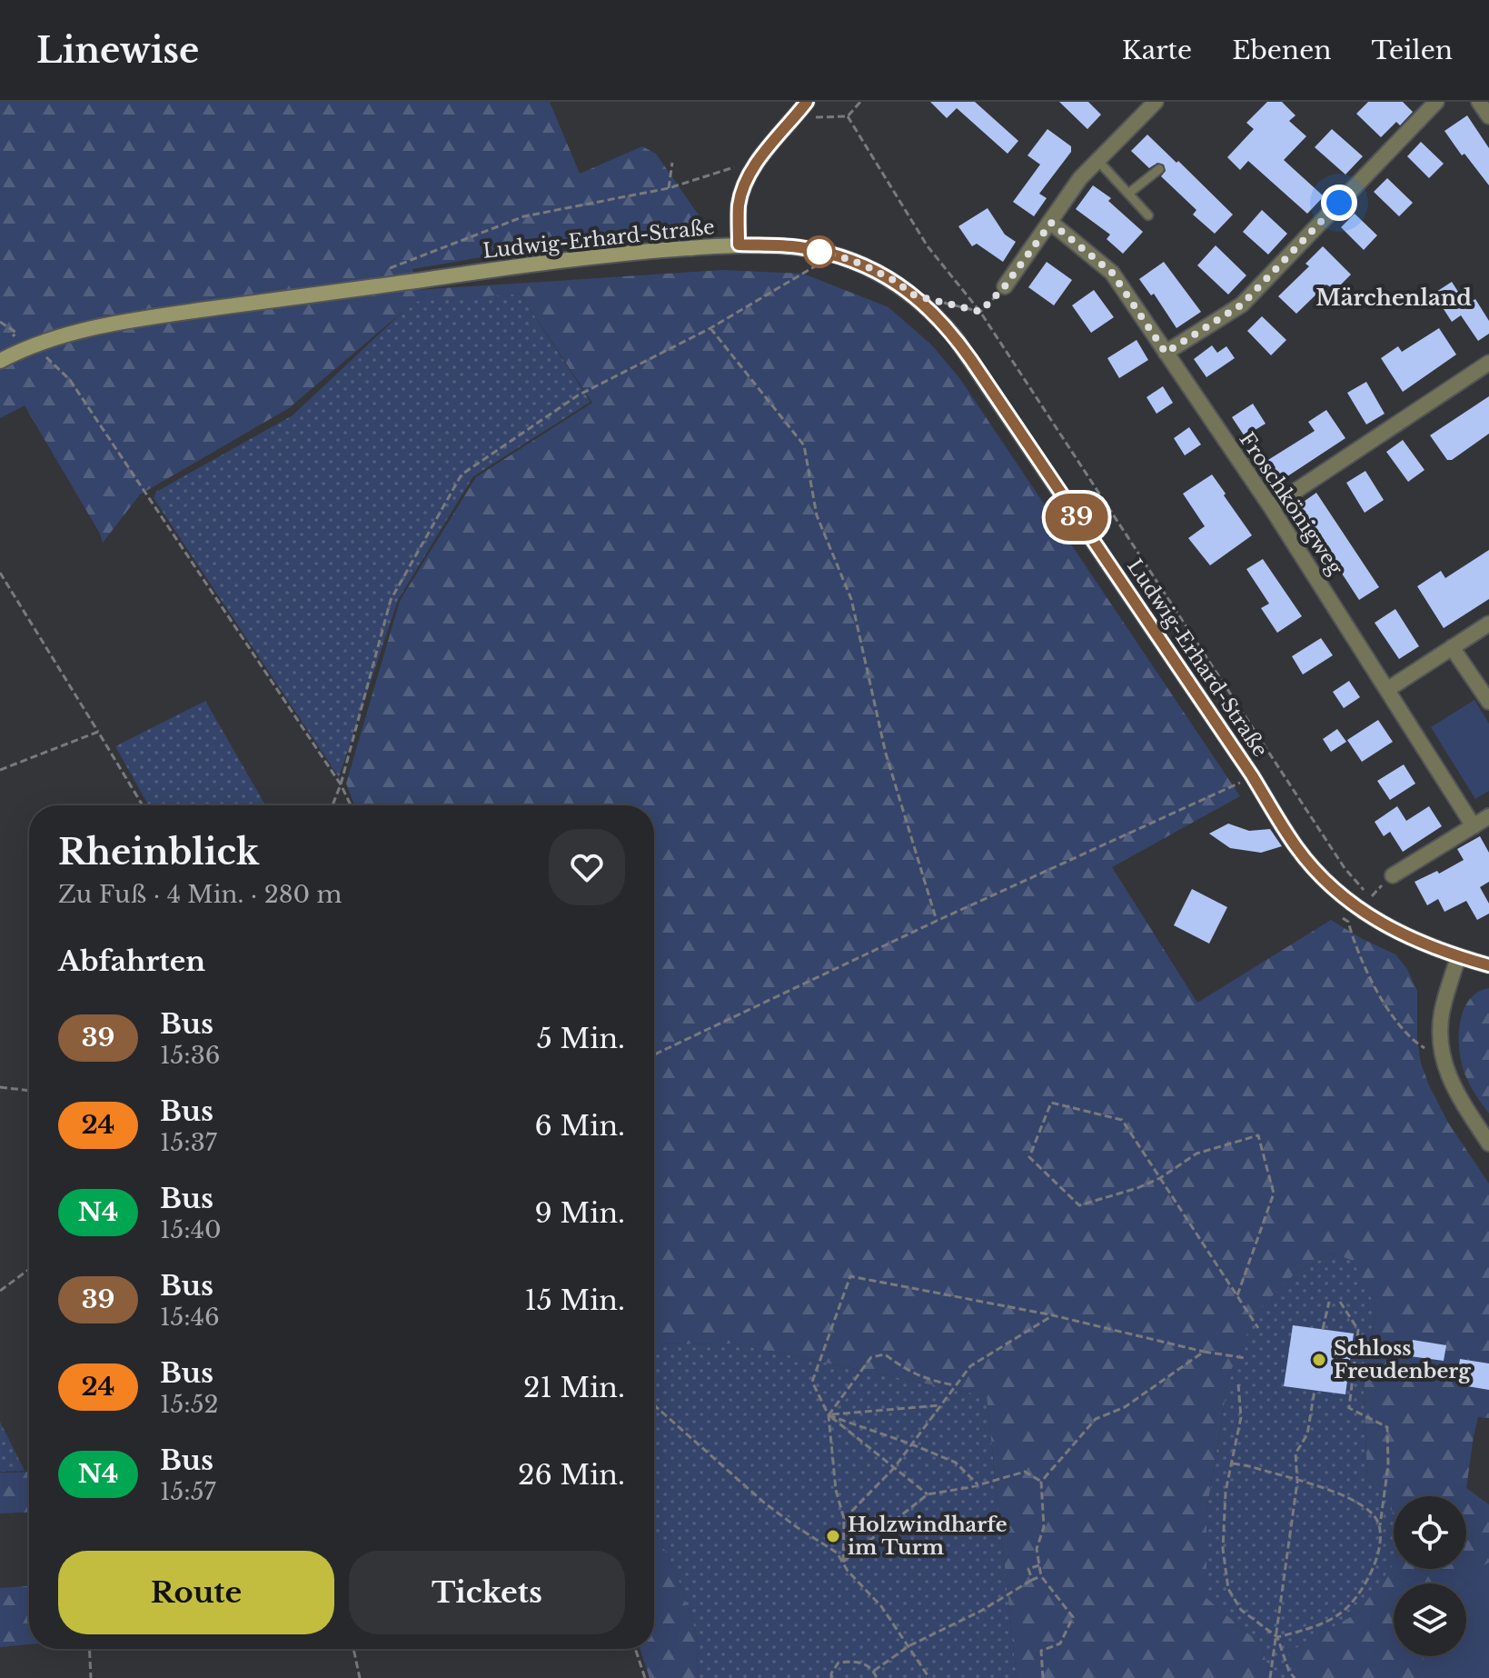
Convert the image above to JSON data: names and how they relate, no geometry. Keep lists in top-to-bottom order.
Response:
{
  "streets": {
    "main road": ["Ludwig-Erhard-Straße"],
    "street": ["Froschkönigweg"]
  },
  "districts": ["Märchenland"],
  "places": ["Schloss Freudenberg", "Holzwindharfe im Turm"],
  "lines": ["bus line 39"],
  "page": {
    "header": "Linewise",
    "nav": ["Karte", "Ebenen", "Teilen"],
    "on_map": "39",
    "heading": [
      ["Rheinblick", "Zu Fuß · 4 Min. · 280 m"],
      "Abfahrten"
    ],
    "list": [
      {
        "mark": "39",
        "name": "Bus",
        "note": "15:36",
        "value": "5 Min."
      },
      {
        "mark": "24",
        "name": "Bus",
        "note": "15:37",
        "value": "6 Min."
      },
      {
        "mark": "N4",
        "name": "Bus",
        "note": "15:40",
        "value": "9 Min."
      },
      {
        "mark": "39",
        "name": "Bus",
        "note": "15:46",
        "value": "15 Min."
      },
      {
        "mark": "24",
        "name": "Bus",
        "note": "15:52",
        "value": "21 Min."
      },
      {
        "mark": "N4",
        "name": "Bus",
        "note": "15:57",
        "value": "26 Min."
      }
    ],
    "buttons": ["Route", "Tickets"]
  }
}
